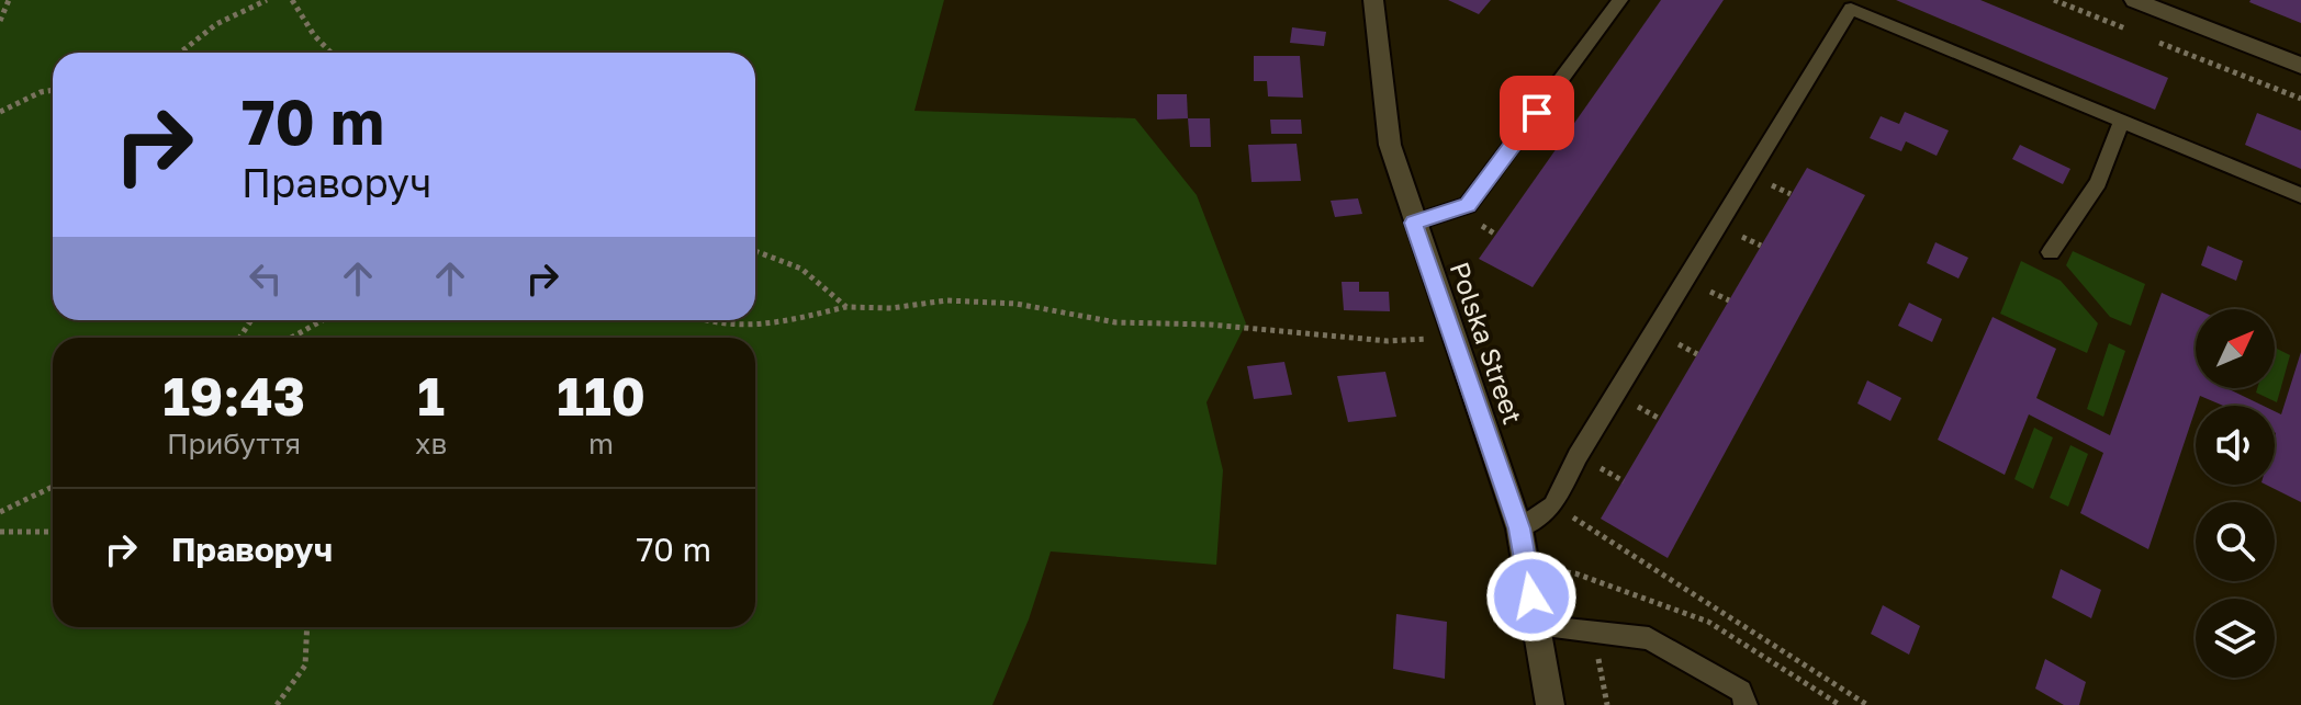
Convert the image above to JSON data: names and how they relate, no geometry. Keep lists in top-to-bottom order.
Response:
{
  "streets": {
    "street": ["Polska Street"]
  },
  "north": "top right",
  "page": {
    "turn": ["70 m", "Праворуч"],
    "eta": [
      "19:43",
      "Прибуття",
      "1",
      "хв",
      "110",
      "m"
    ],
    "list": [
      {
        "name": "Праворуч",
        "value": "70 m"
      }
    ]
  }
}
